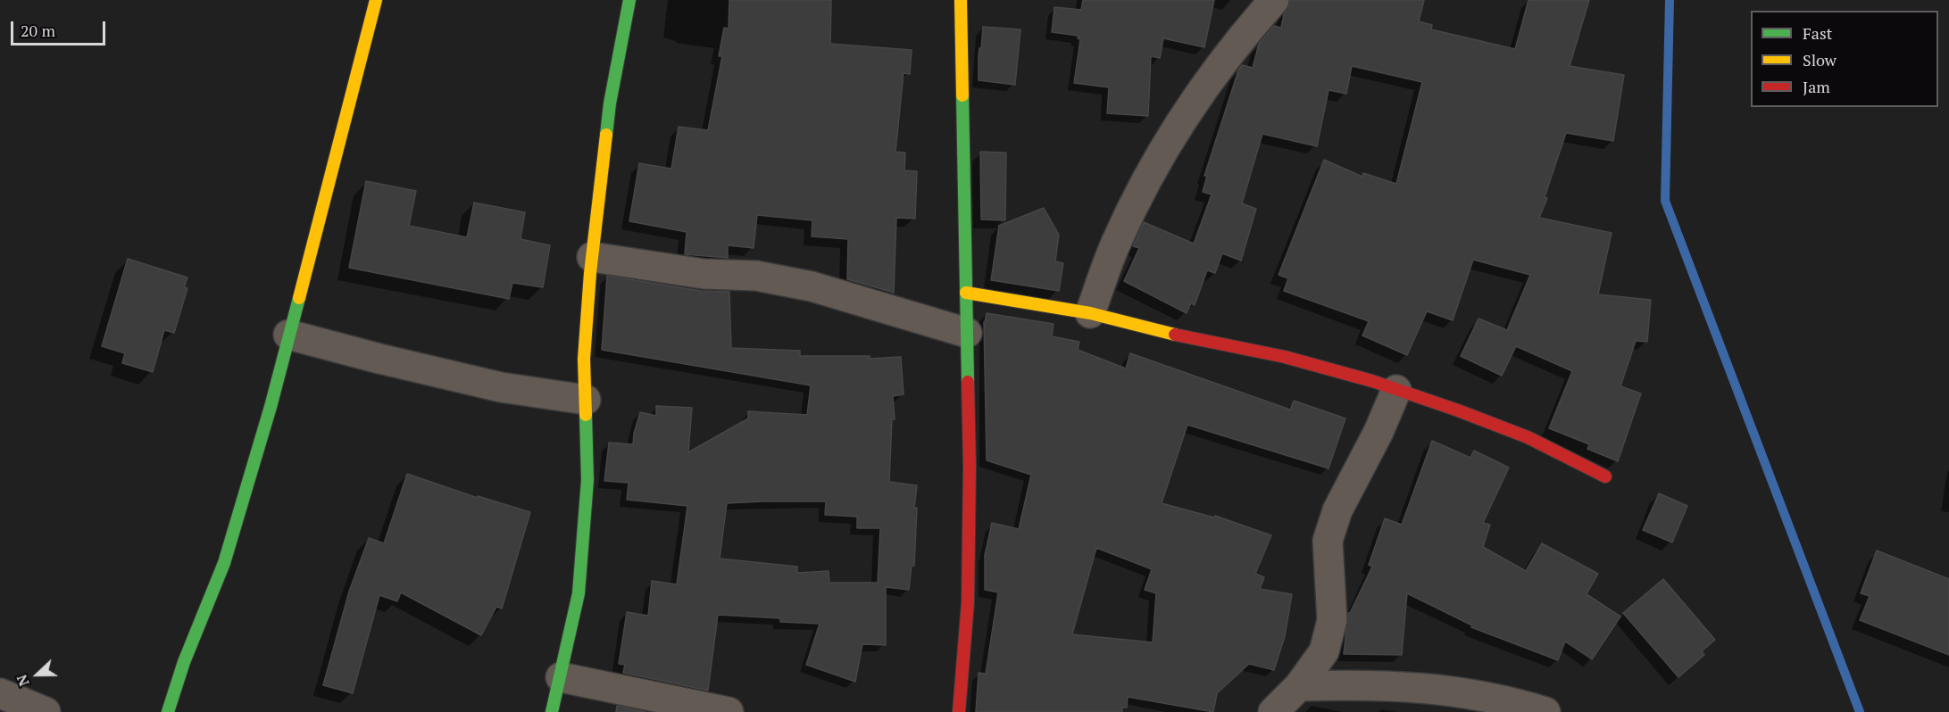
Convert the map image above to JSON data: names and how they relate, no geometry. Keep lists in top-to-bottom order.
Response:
{
  "legend": ["Fast", "Slow", "Jam"],
  "scale_bar": "20 m",
  "north": "left"
}
